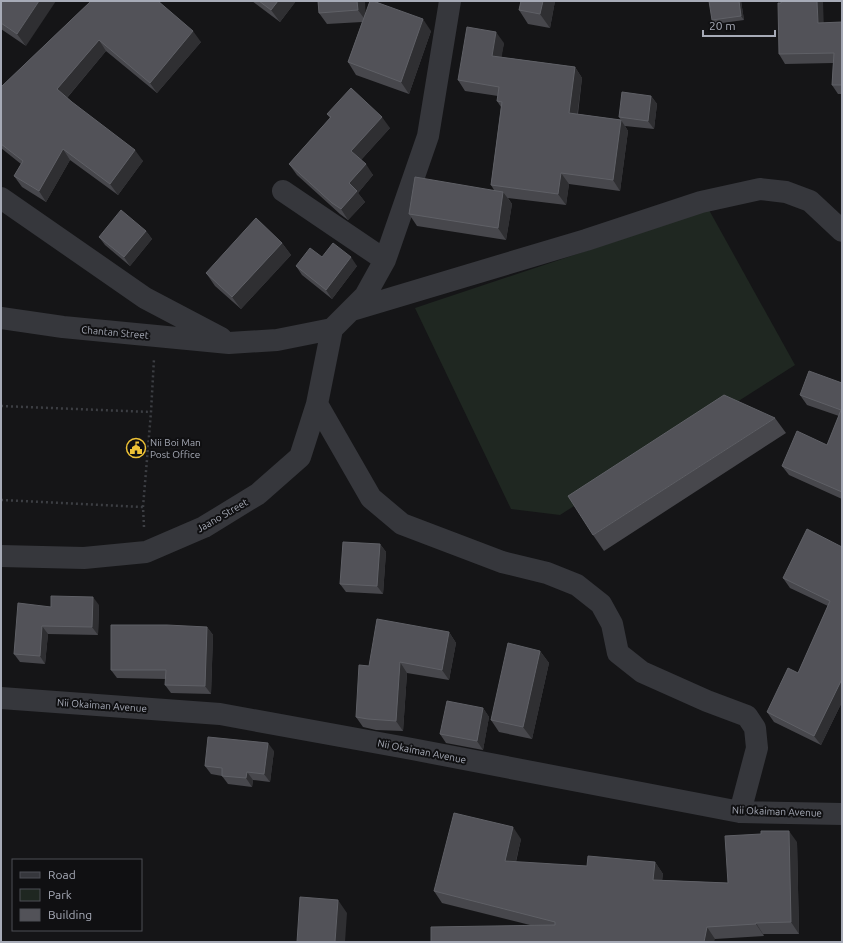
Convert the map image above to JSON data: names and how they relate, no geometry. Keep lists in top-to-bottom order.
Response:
{
  "streets": {
    "street": ["Chantan Street", "Jaano Street", "Nii Okaiman Avenue"]
  },
  "crossings": [
    ["Chantan Street", "Jaano Street"]
  ],
  "places": {
    "public building": ["Nii Boi Man Post Office"]
  },
  "legend": ["Road", "Park", "Building"],
  "scale_bar": "20 m"
}
